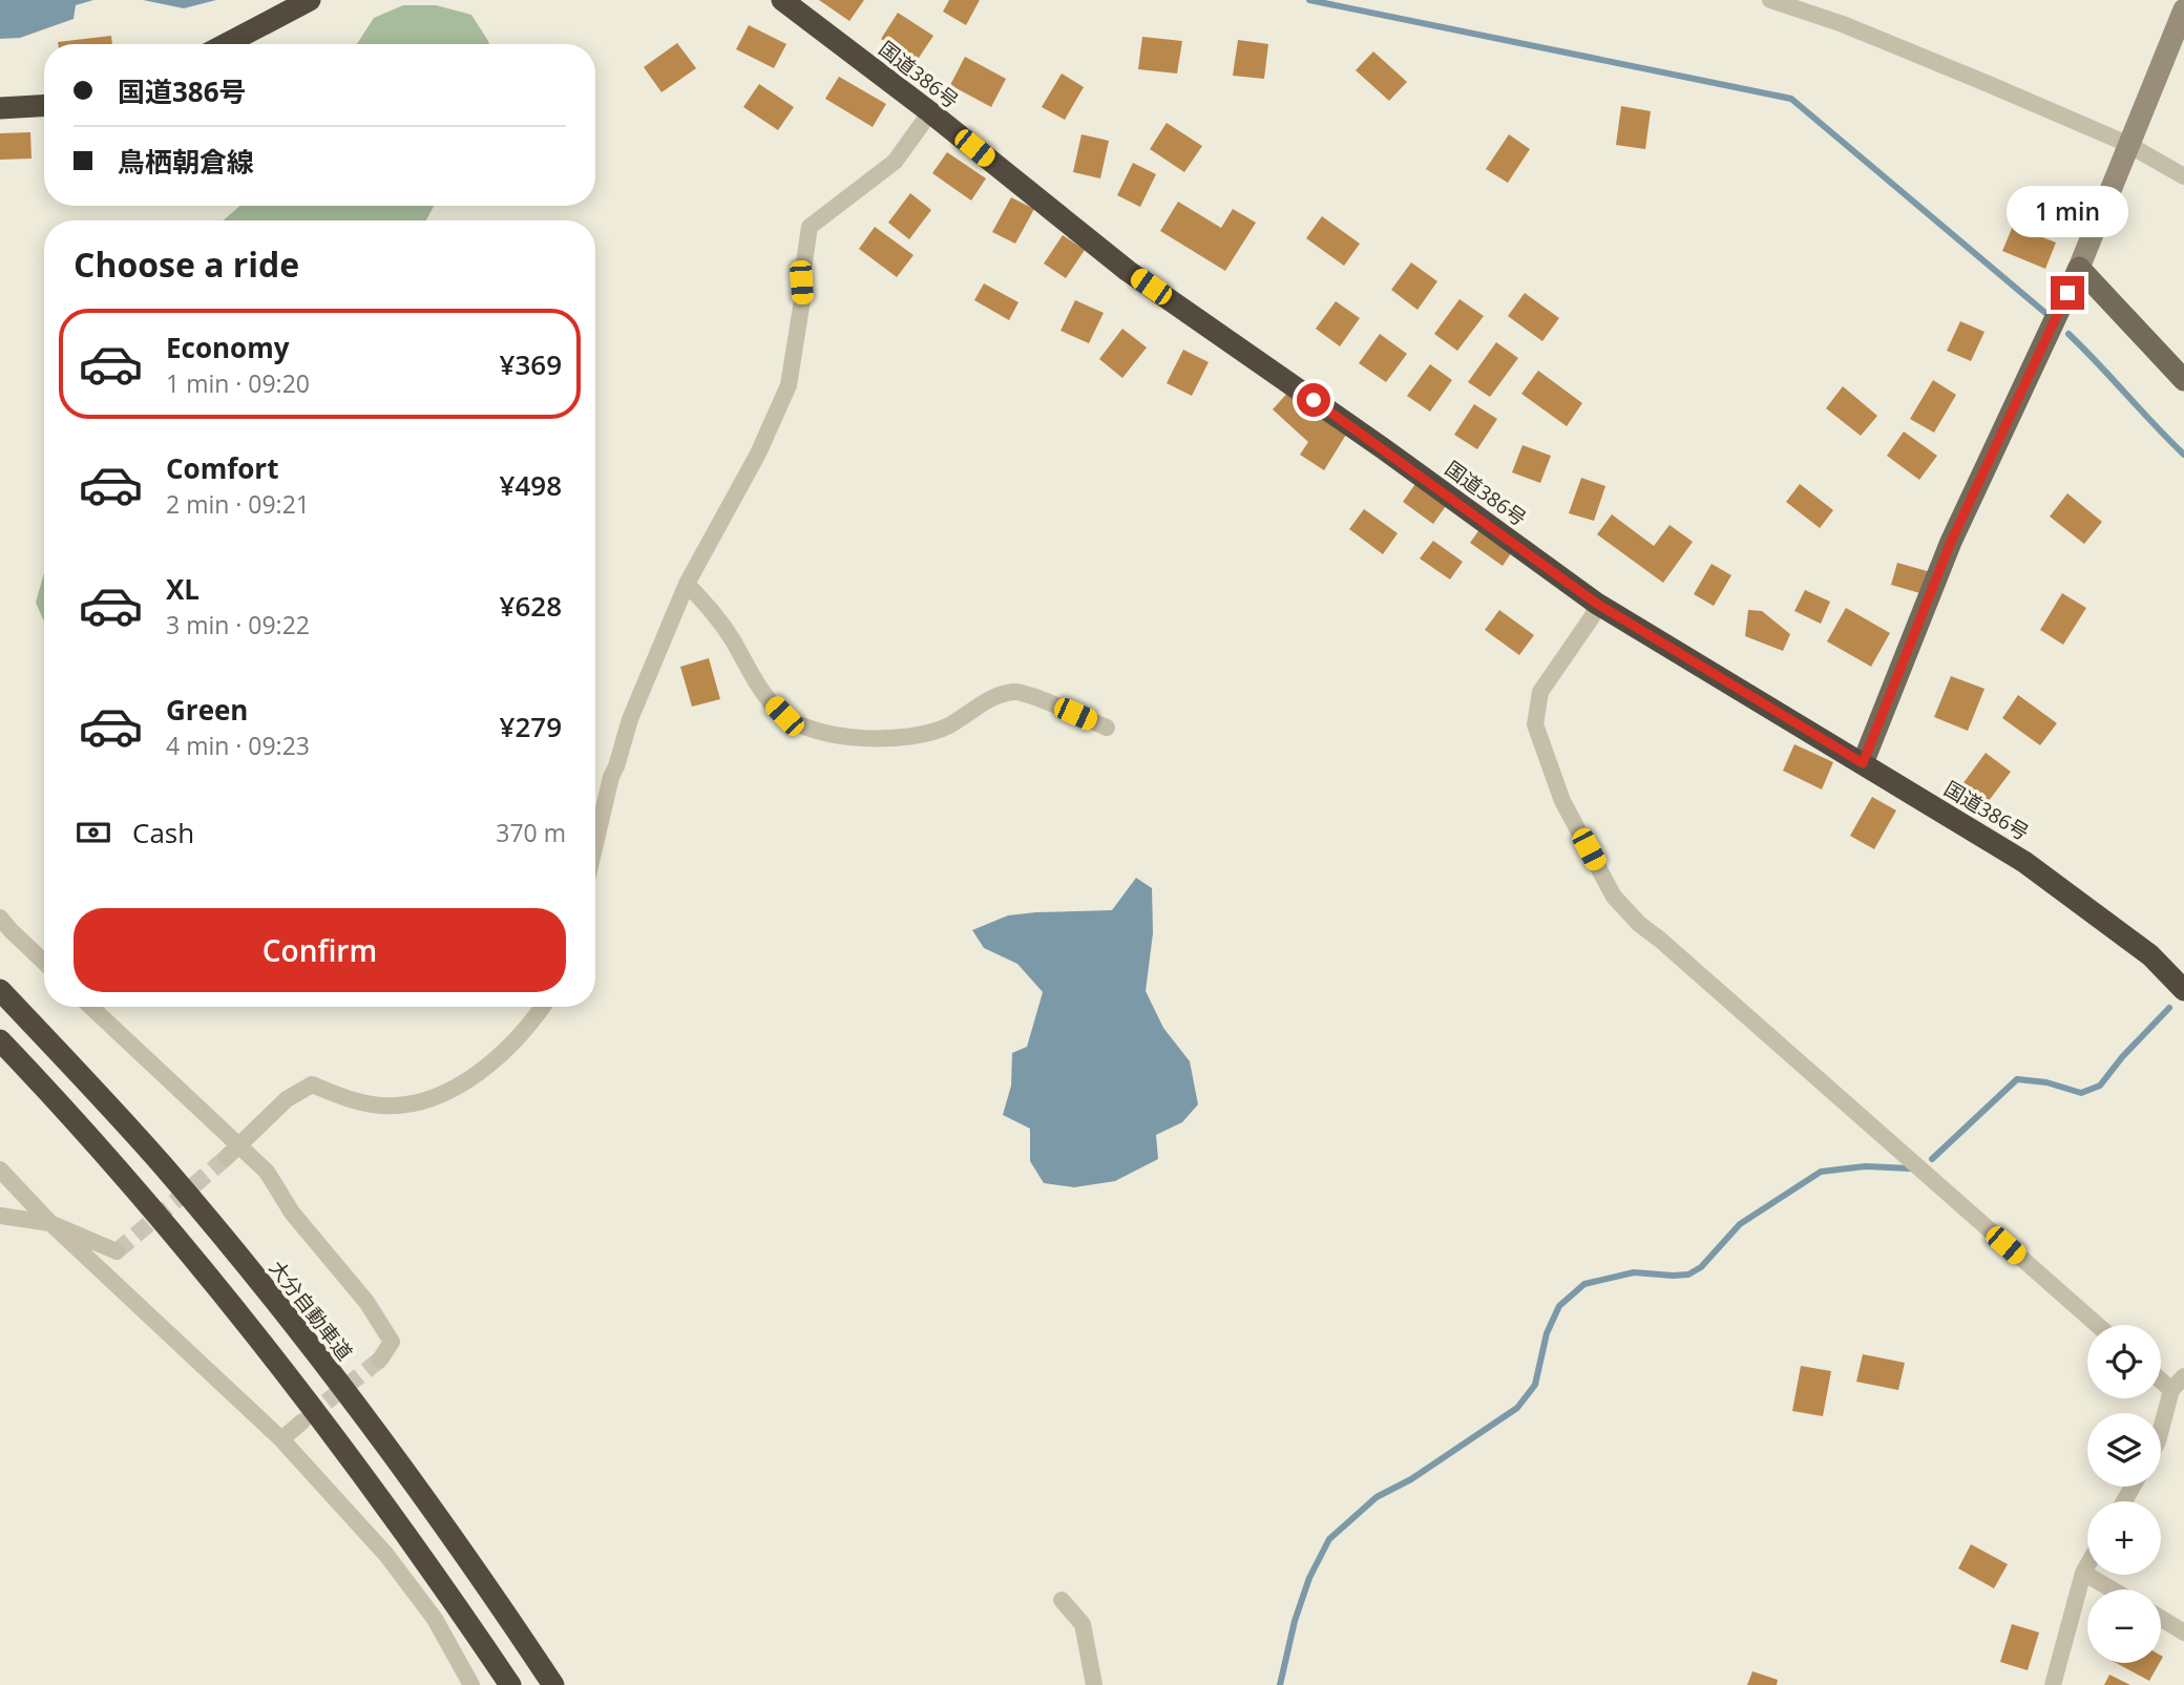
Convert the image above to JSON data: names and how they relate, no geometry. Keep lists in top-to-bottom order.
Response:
{
  "streets": {
    "highway": ["国道386号", "大分自動車道"]
  },
  "page": {
    "banner": ["国道386号", "鳥栖朝倉線"],
    "bubble": "1 min",
    "heading": "Choose a ride",
    "list": [
      {
        "name": "Economy",
        "note": "1 min · 09:20",
        "value": "¥369"
      },
      {
        "name": "Comfort",
        "note": "2 min · 09:21",
        "value": "¥498"
      },
      {
        "name": "XL",
        "note": "3 min · 09:22",
        "value": "¥628"
      },
      {
        "name": "Green",
        "note": "4 min · 09:23",
        "value": "¥279"
      }
    ],
    "pay": ["Cash", "370 m"],
    "buttons": "Confirm",
    "map_buttons": ["+", "−"]
  }
}
